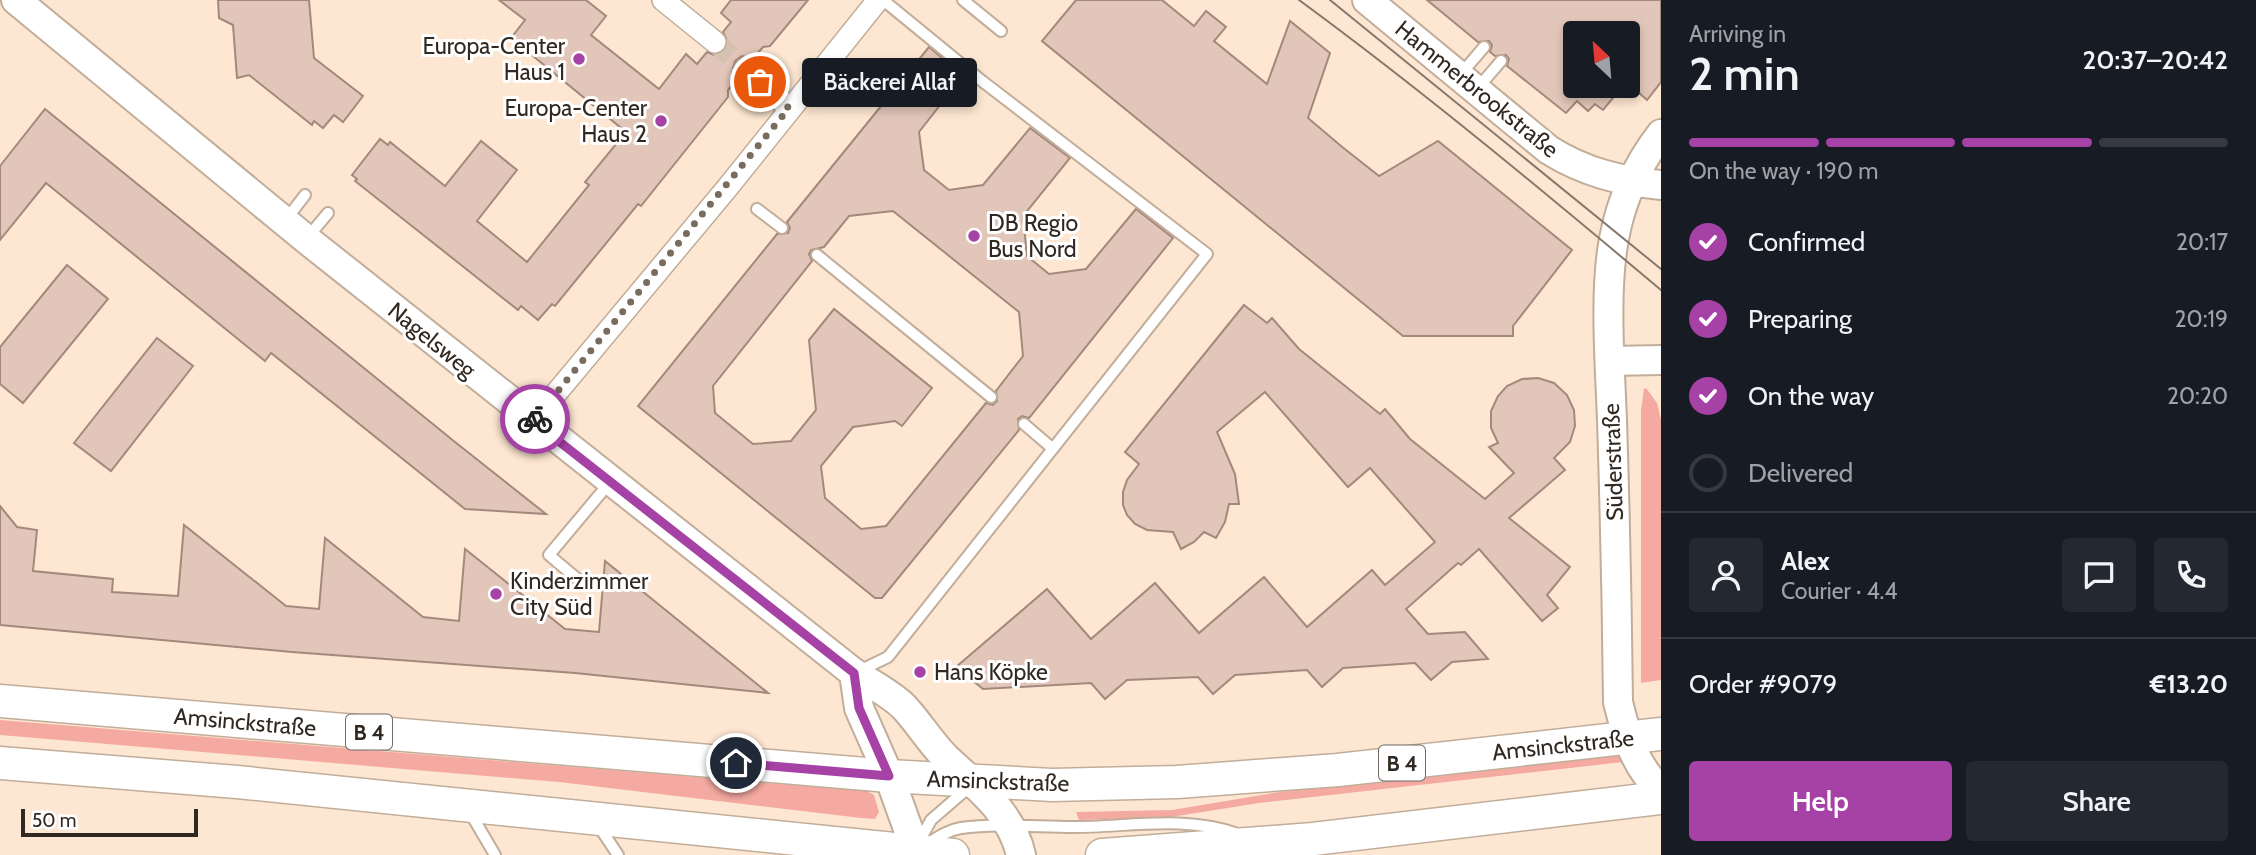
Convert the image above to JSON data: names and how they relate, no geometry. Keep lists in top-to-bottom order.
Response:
{
  "streets": {
    "main road": ["Amsinckstraße", "B 4"],
    "street": ["Hammerbrookstraße", "Nagelsweg", "Süderstraße"]
  },
  "crossings": [
    ["Hammerbrookstraße", "Süderstraße"],
    ["Nagelsweg", "Amsinckstraße"],
    ["Süderstraße", "Amsinckstraße"]
  ],
  "places": [
    "Europa-Center Haus 1",
    "Bäckerei Allaf",
    "Europa-Center Haus 2",
    "DB Regio Bus Nord",
    "Kinderzimmer City Süd",
    "Hans Köpke"
  ],
  "scale_bar": "50 m",
  "north": "top left",
  "page": {
    "heading": ["2 min", "Arriving in", "20:37–20:42"],
    "panel": [
      "Alex",
      "Courier · 4.4",
      "Order #9079",
      "€13.20"
    ],
    "bubble": "Bäckerei Allaf",
    "bar": "On the way · 190 m",
    "list": [
      ["Confirmed", "20:17"],
      ["Preparing", "20:19"],
      ["On the way", "20:20"],
      "Delivered"
    ],
    "buttons": ["Help", "Share"],
    "scale": "50 m"
  }
}
